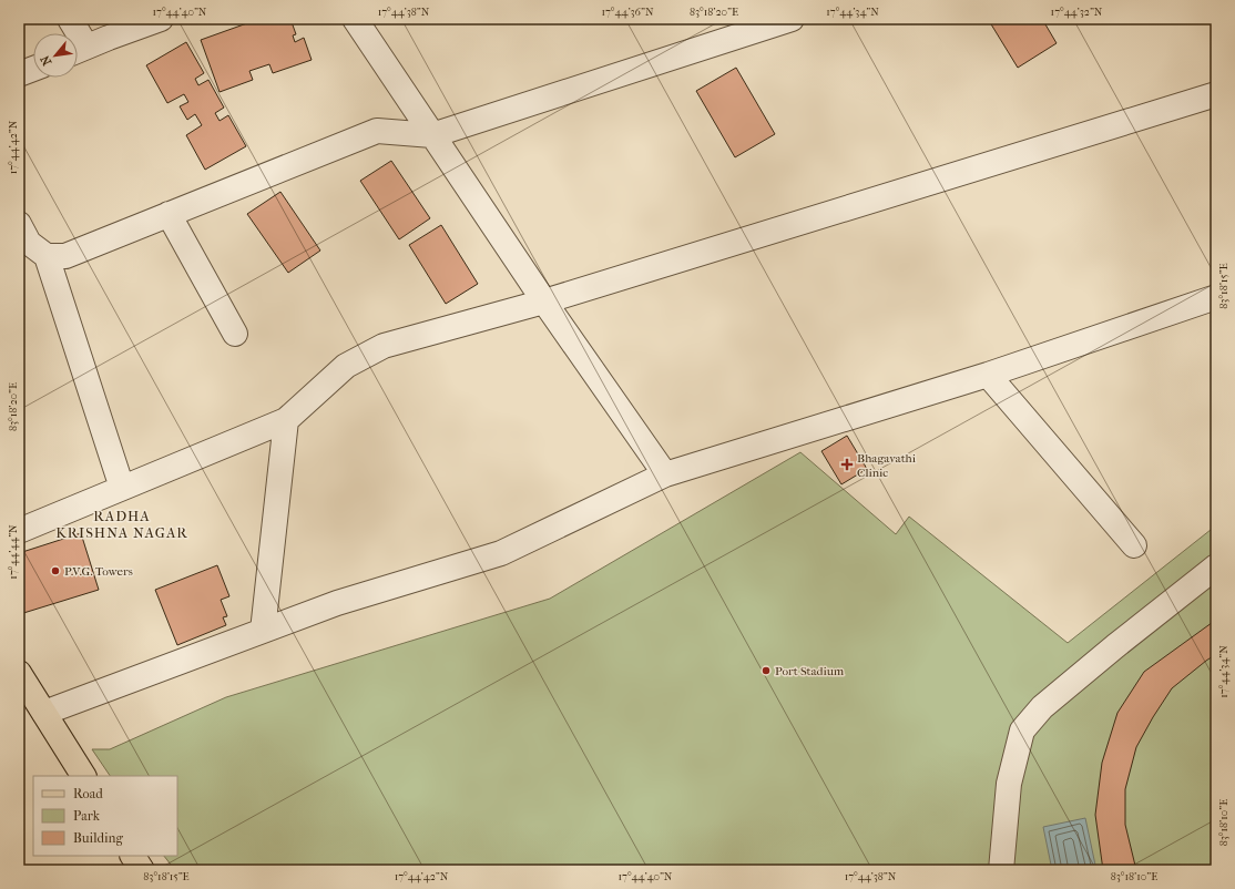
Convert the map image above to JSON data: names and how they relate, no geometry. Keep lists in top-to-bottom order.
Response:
{
  "districts": ["RADHA KRISHNA NAGAR"],
  "places": {
    "health": ["Bhagavathi Clinic"],
    "other": ["P.V.G. Towers", "Port Stadium"]
  },
  "legend": ["Road", "Park", "Building"],
  "north": "bottom left",
  "coordinates": [
    "17°44'40\"N",
    "17°44'38\"N",
    "17°44'36\"N",
    "83°18'20\"E",
    "17°44'34\"N",
    "17°44'32\"N",
    "17°44'42\"N",
    "83°18'15\"E",
    "17°44'44\"N",
    "83°18'10\"E"
  ]
}
